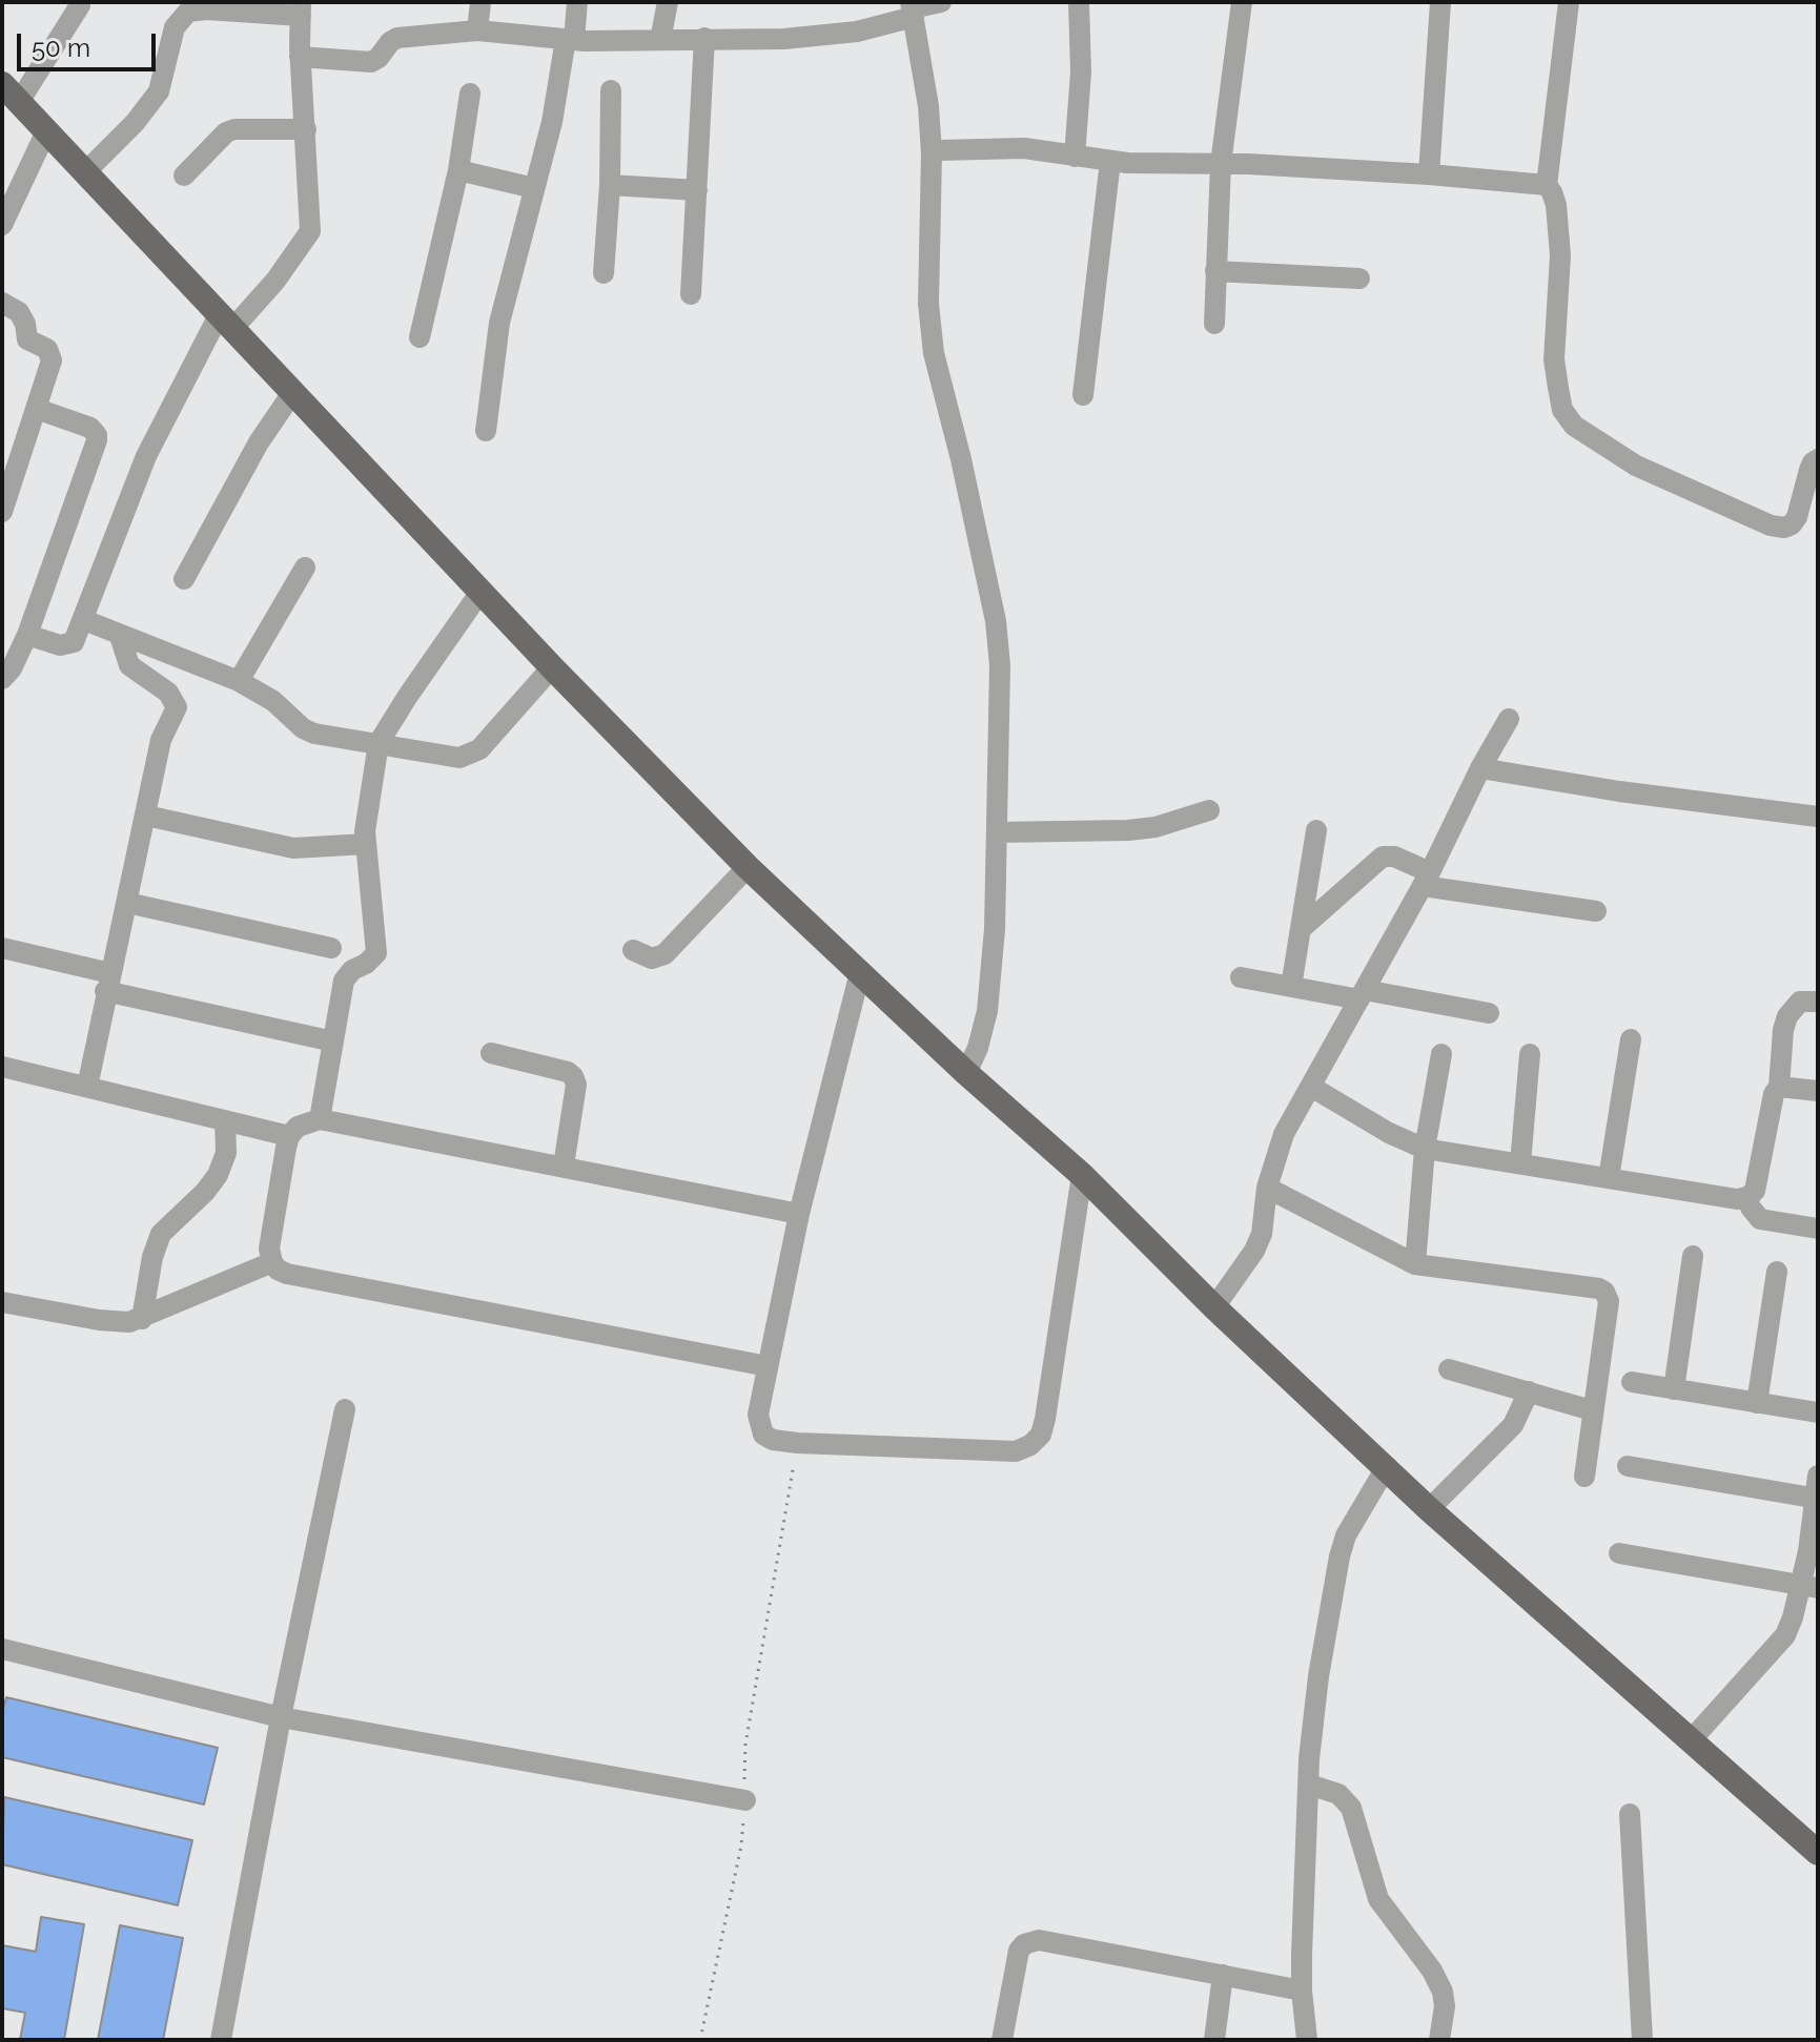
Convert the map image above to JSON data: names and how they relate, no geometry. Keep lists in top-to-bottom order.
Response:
{
  "scale_bar": "50 m"
}
